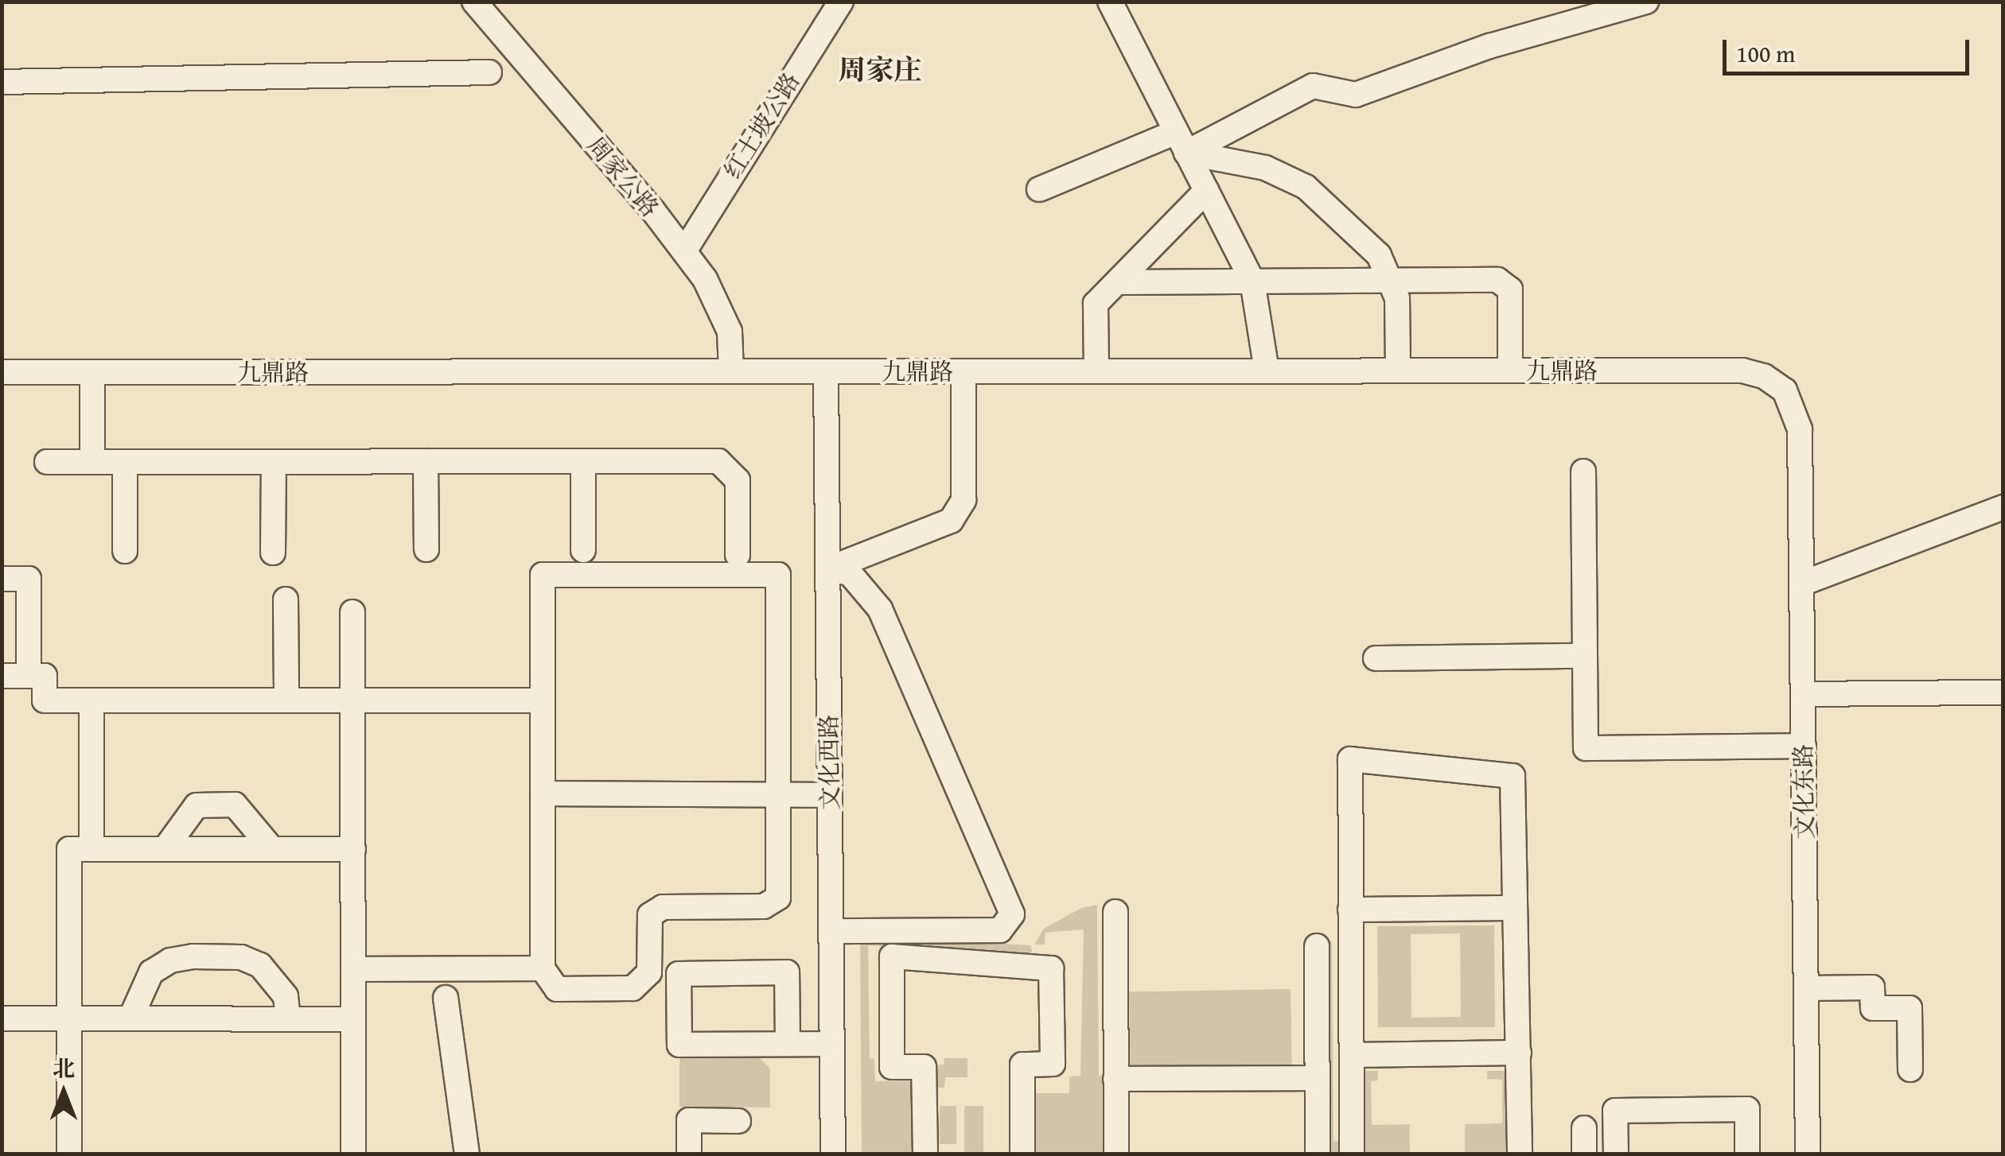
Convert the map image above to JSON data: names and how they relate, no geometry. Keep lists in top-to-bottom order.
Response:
{
  "streets": {
    "street": [
      "红土坡公路",
      "周家公路",
      "九鼎路",
      "文化西路",
      "文化东路"
    ]
  },
  "crossings": [
    ["红土坡公路", "周家公路"],
    ["周家公路", "九鼎路"],
    ["九鼎路", "文化西路"],
    ["九鼎路", "文化东路"]
  ],
  "districts": ["周家庄"],
  "scale_bar": "100 m",
  "north": "top"
}
